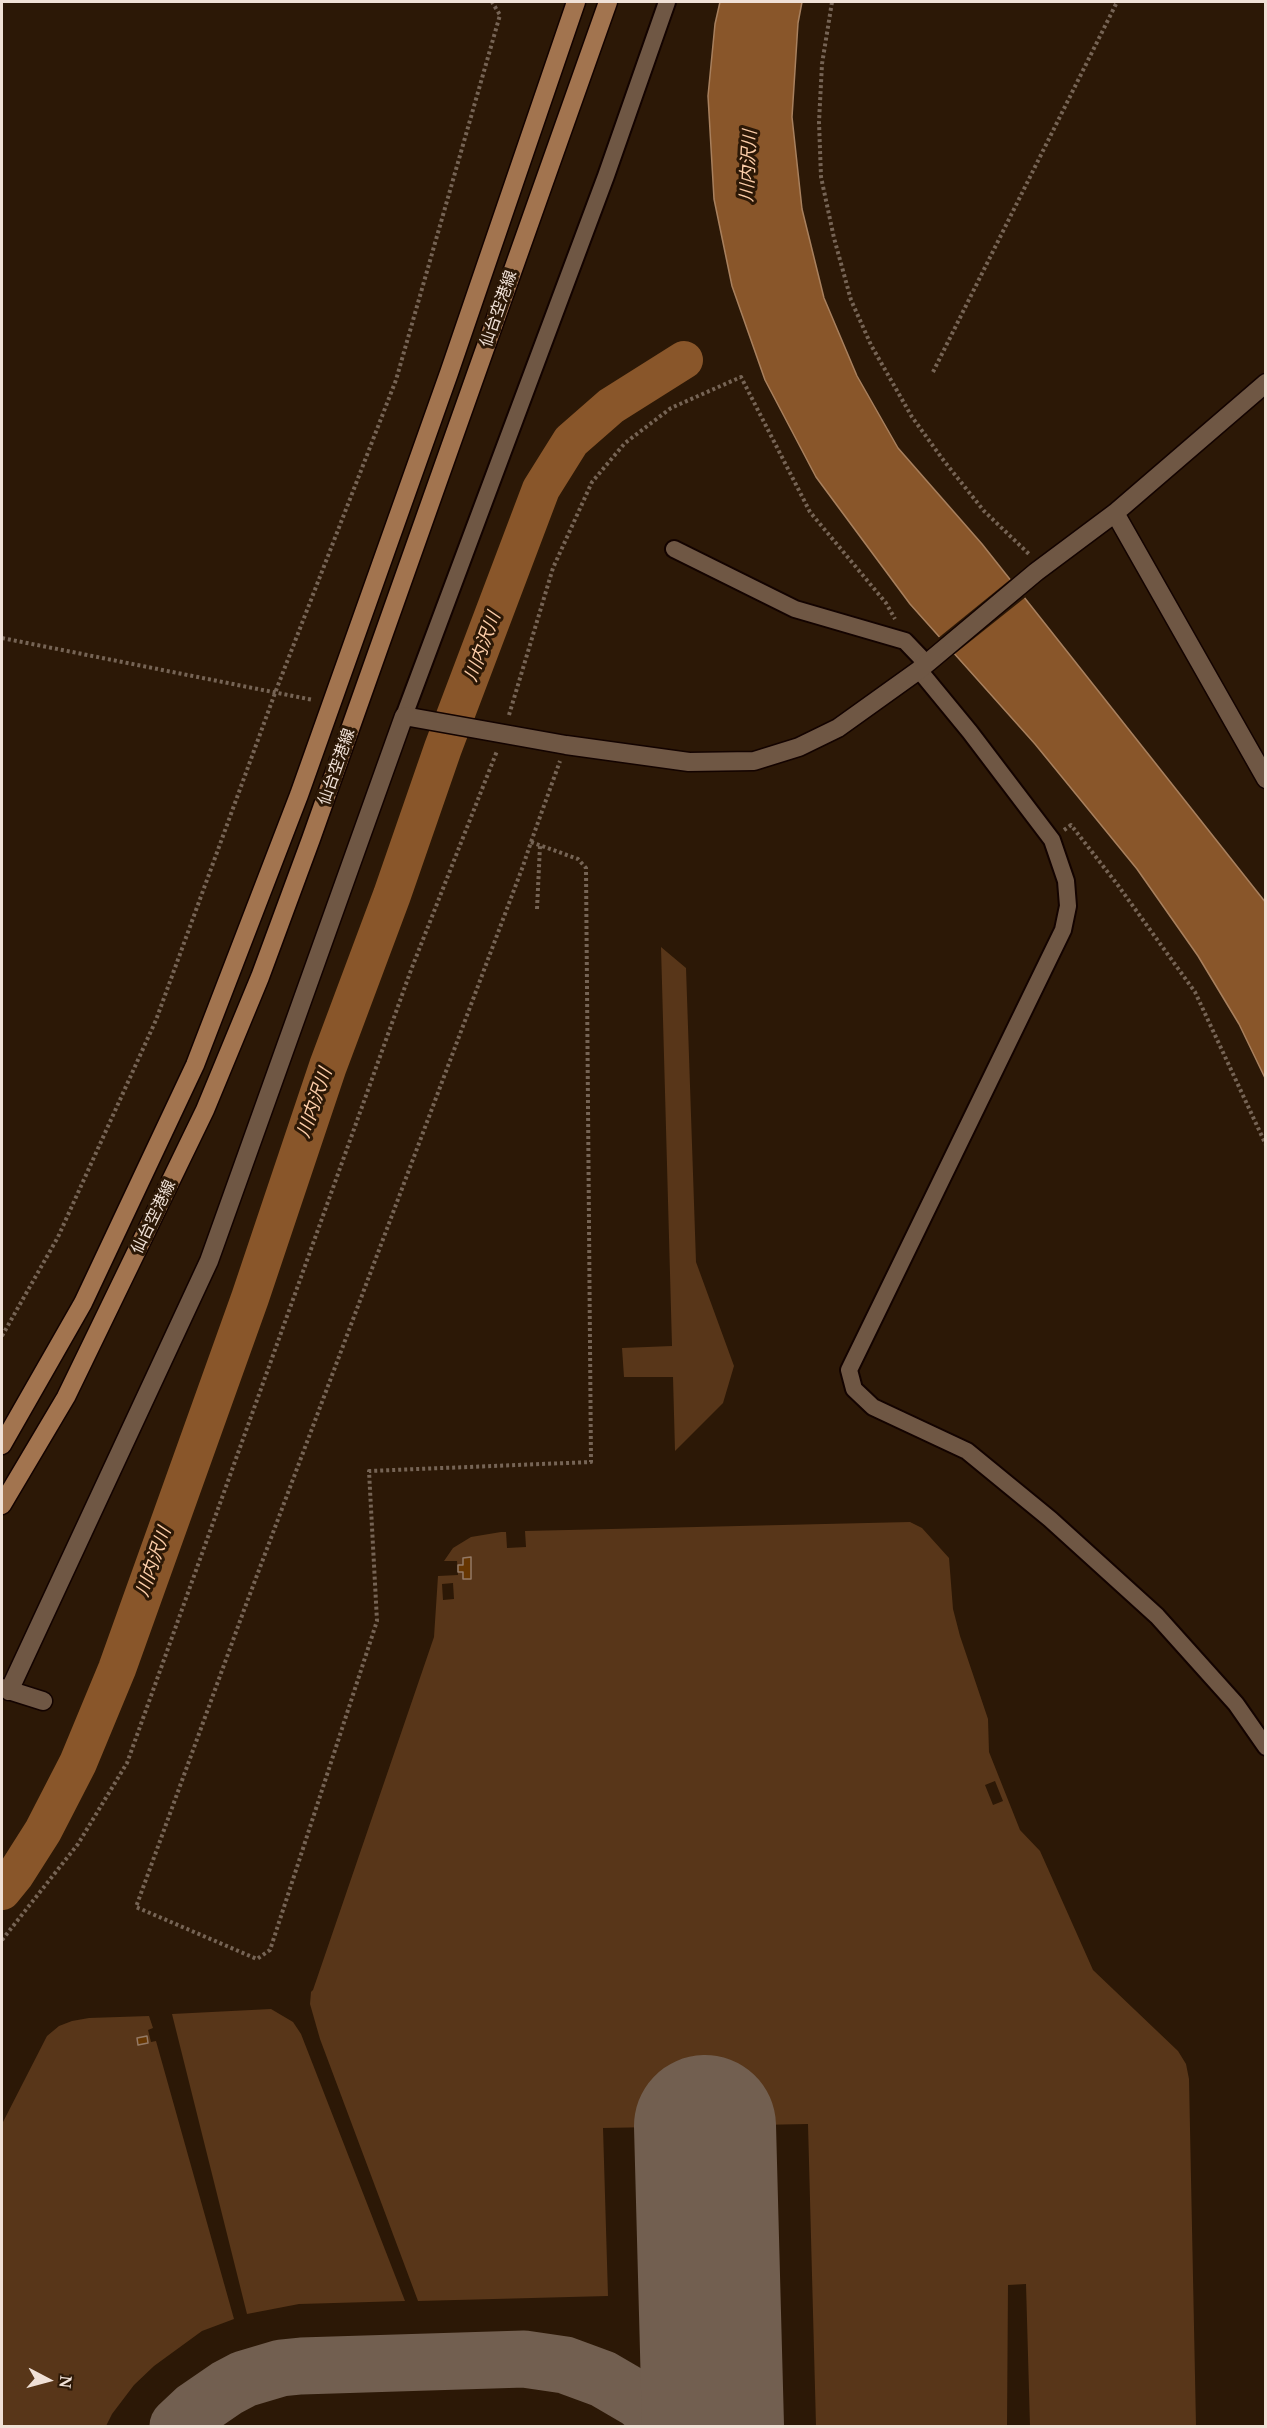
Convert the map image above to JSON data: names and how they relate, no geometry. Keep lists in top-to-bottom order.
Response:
{
  "streets": {
    "main road": ["仙台空港線"]
  },
  "water": ["川内沢川"],
  "north": "right"
}
